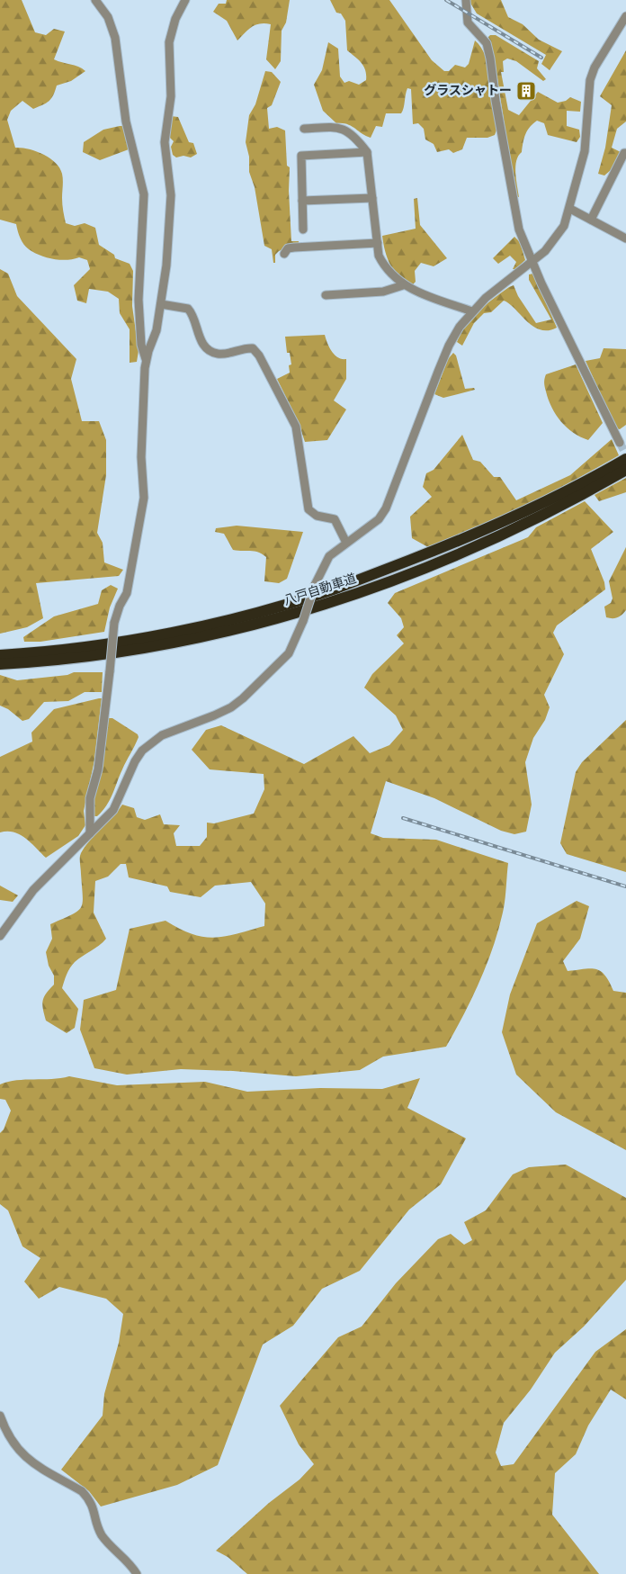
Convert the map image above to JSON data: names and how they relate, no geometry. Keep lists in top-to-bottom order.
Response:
{
  "streets": {
    "highway": ["八戸自動車道"]
  },
  "places": {
    "building": ["グラスシャトー"]
  }
}
